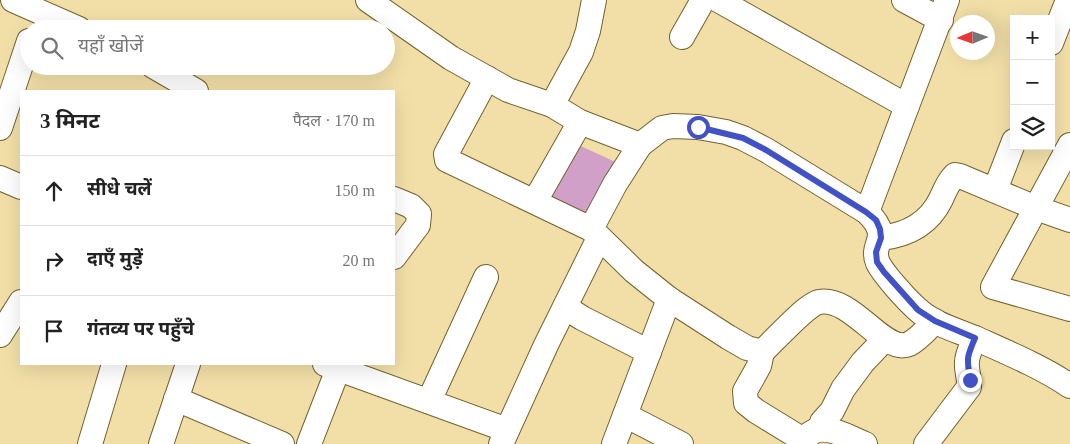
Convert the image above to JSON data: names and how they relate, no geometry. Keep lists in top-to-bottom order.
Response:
{
  "north": "left",
  "page": {
    "map_buttons": ["+", "−"],
    "search": "यहाँ खोजें",
    "heading": ["3 मिनट", "पैदल · 170 m"],
    "list": [
      ["सीधे चलें", "150 m"],
      ["दाएँ मुड़ें", "20 m"],
      "गंतव्य पर पहुँचे"
    ]
  }
}
